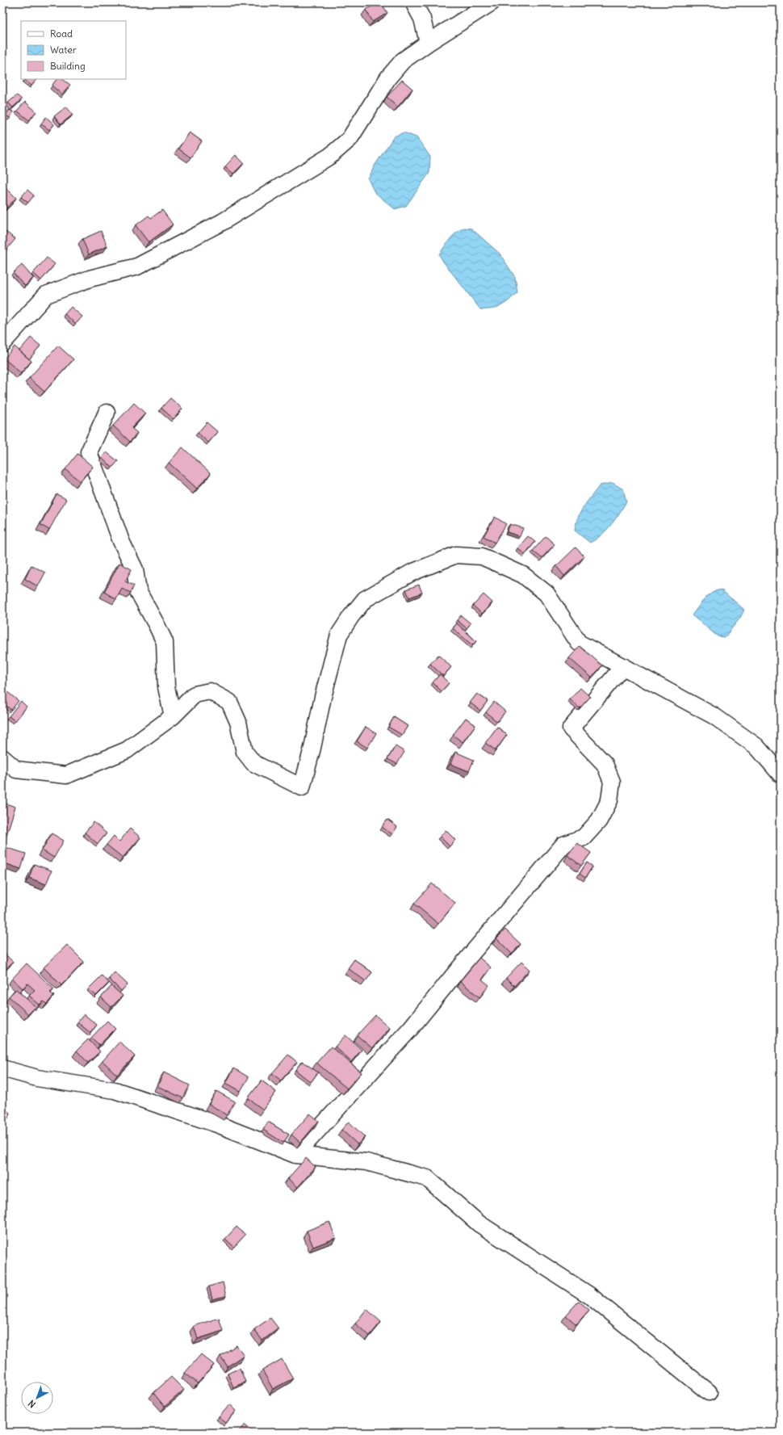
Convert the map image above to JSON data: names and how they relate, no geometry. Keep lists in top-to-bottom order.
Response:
{
  "legend": ["Road", "Water", "Building"],
  "north": "bottom left"
}
